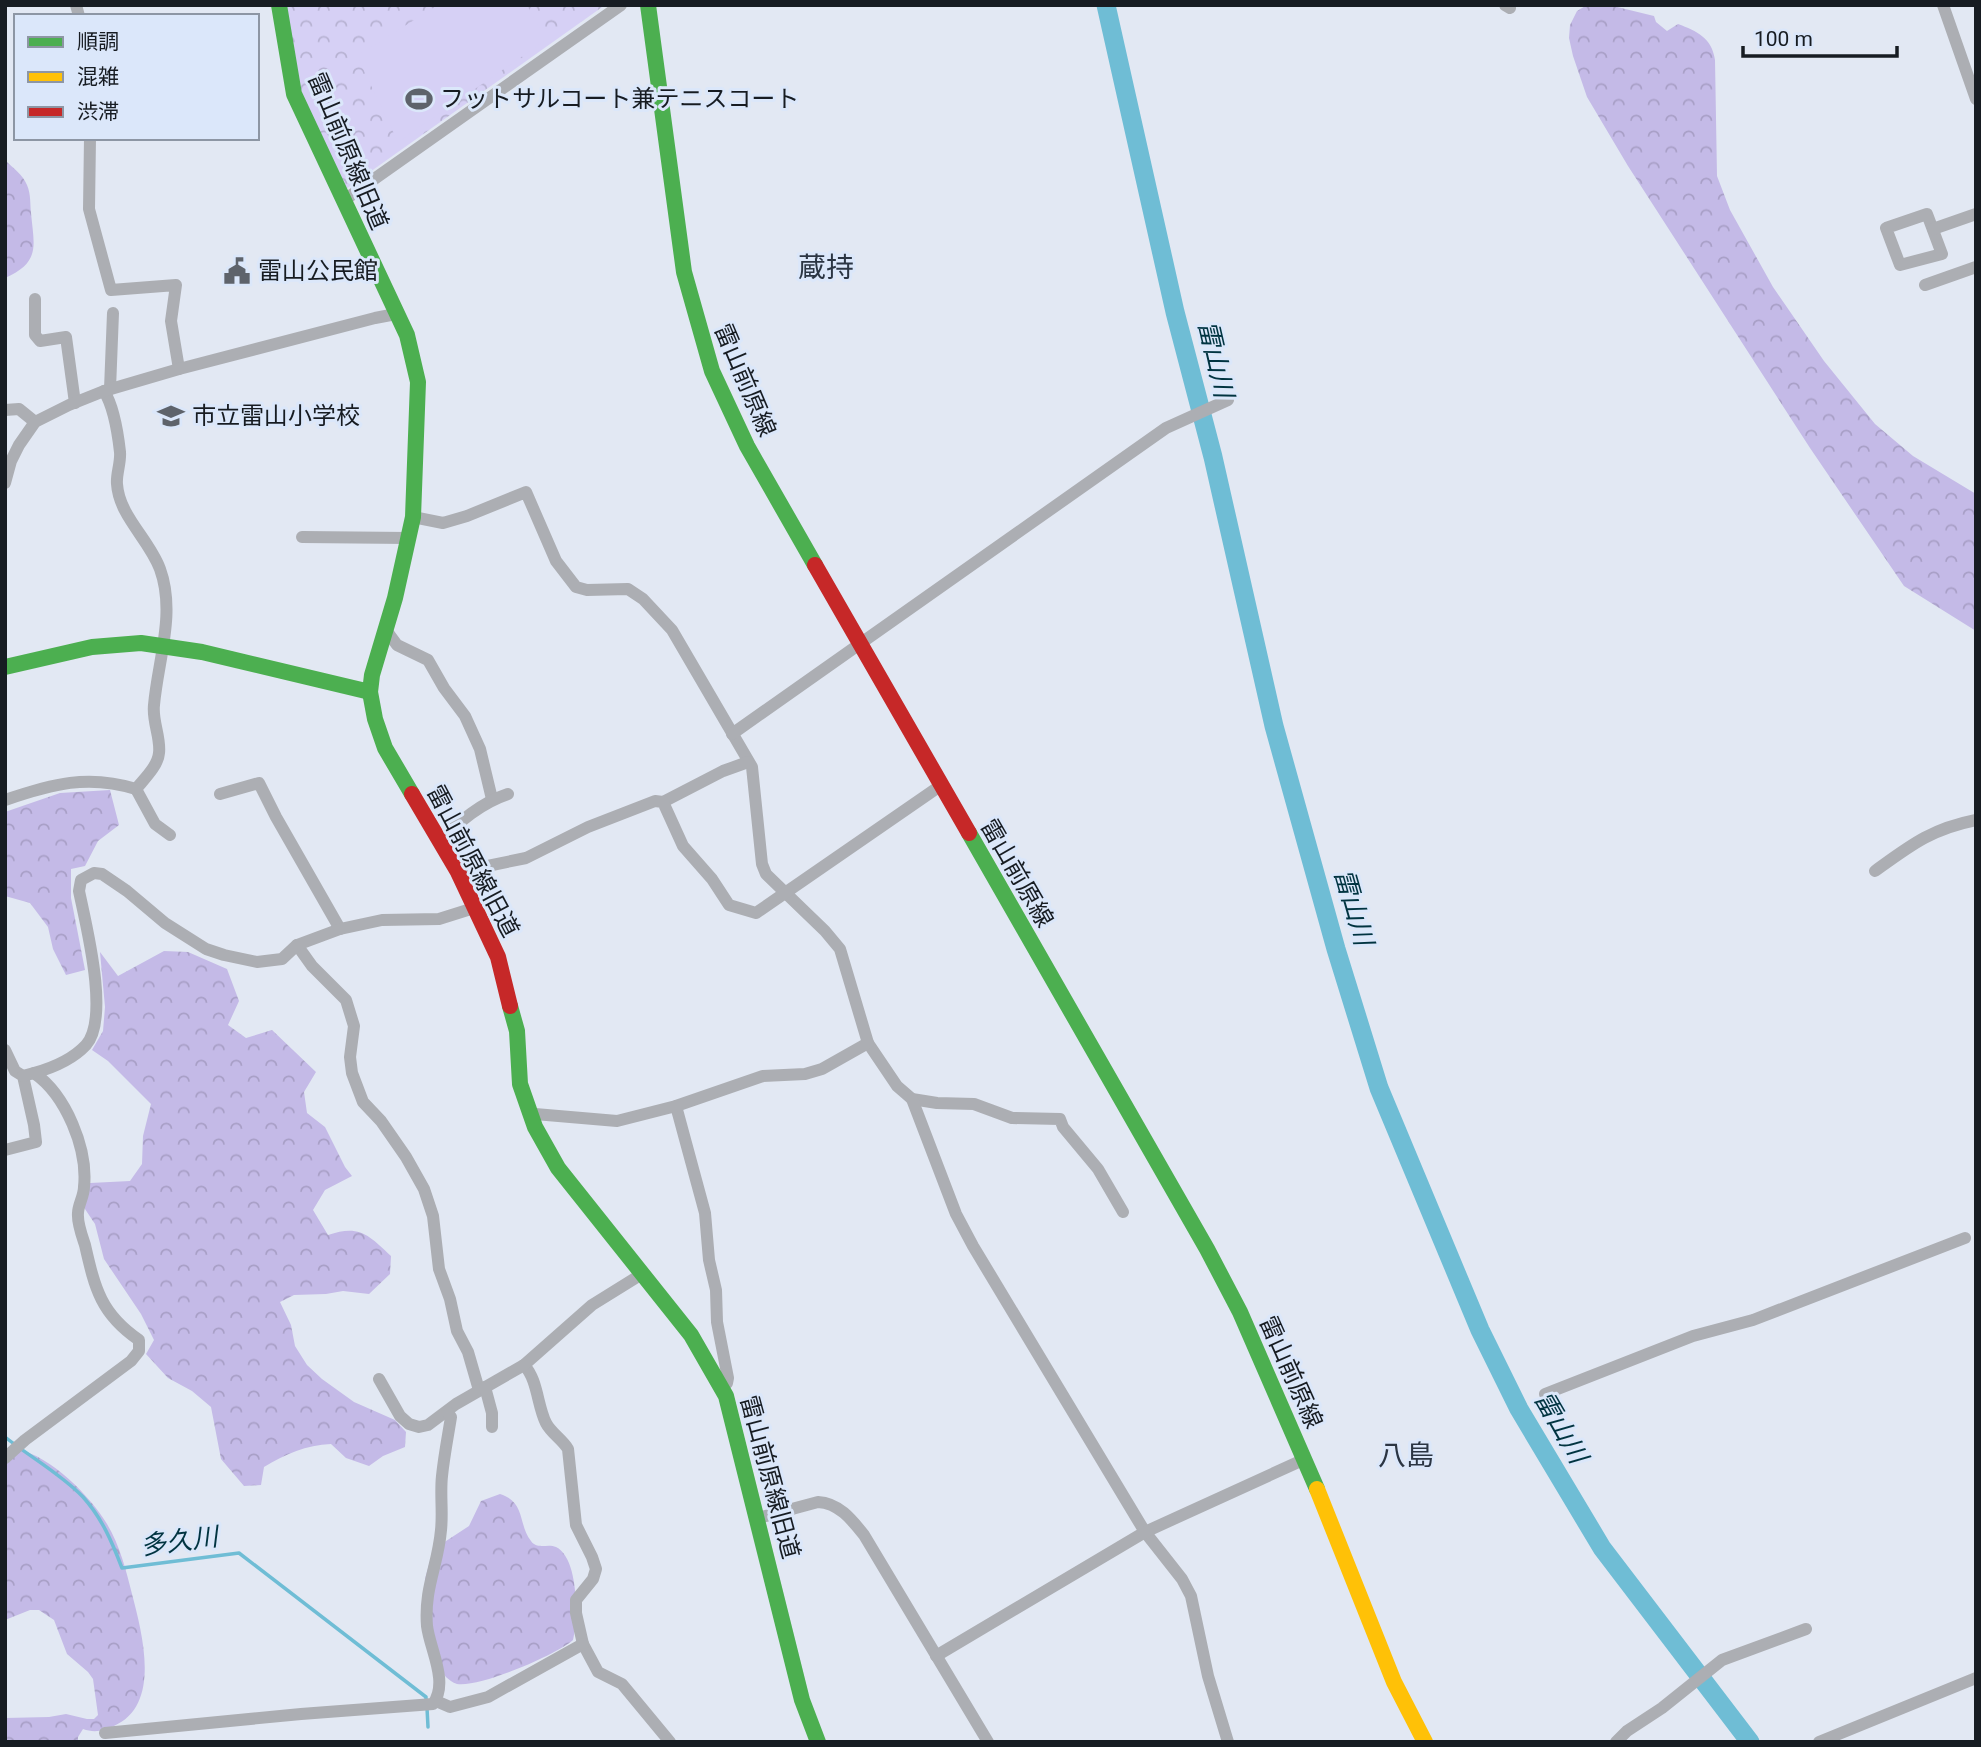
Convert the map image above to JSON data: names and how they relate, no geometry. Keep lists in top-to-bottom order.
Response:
{
  "streets": {
    "street": ["雷山前原線旧道", "雷山前原線"]
  },
  "districts": ["蔵持", "八島"],
  "water": ["雷山川", "多久川"],
  "places": {
    "sports": ["フットサルコート兼テニスコート"],
    "public building": ["雷山公民館"],
    "school or university": ["市立雷山小学校"]
  },
  "legend": ["順調", "混雑", "渋滞"],
  "scale_bar": "100 m"
}
